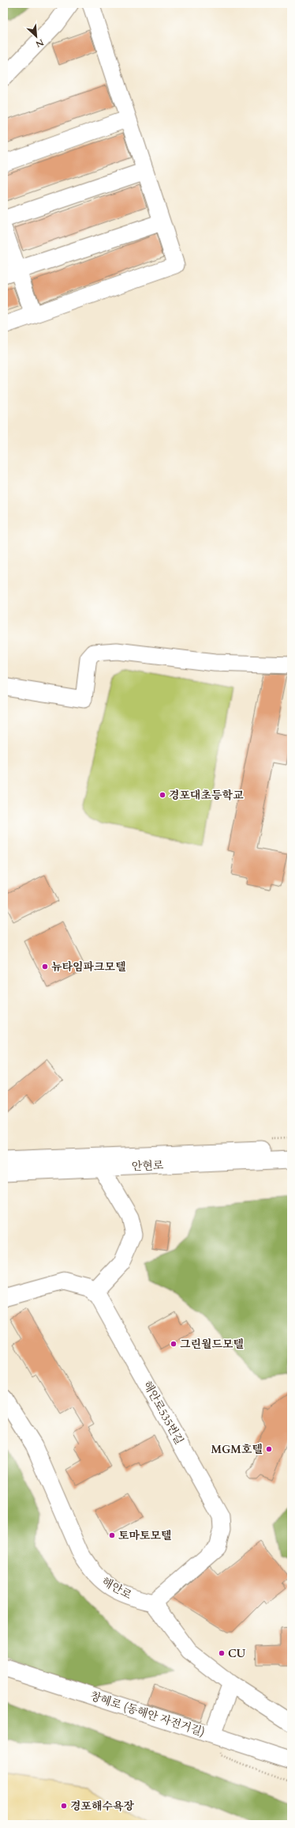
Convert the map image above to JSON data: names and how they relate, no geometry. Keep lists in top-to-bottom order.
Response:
{
  "streets": {
    "street": [
      "안현로",
      "해안로535번길",
      "해안로",
      "창혜로 (동해안 자전거길)"
    ]
  },
  "crossings": [
    ["해안로535번길", "해안로"]
  ],
  "places": [
    "경포대초등학교",
    "뉴타임파크모텔",
    "그린월드모텔",
    "MGM호텔",
    "토마토모텔",
    "CU",
    "경포해수욕장"
  ],
  "north": "bottom right"
}
